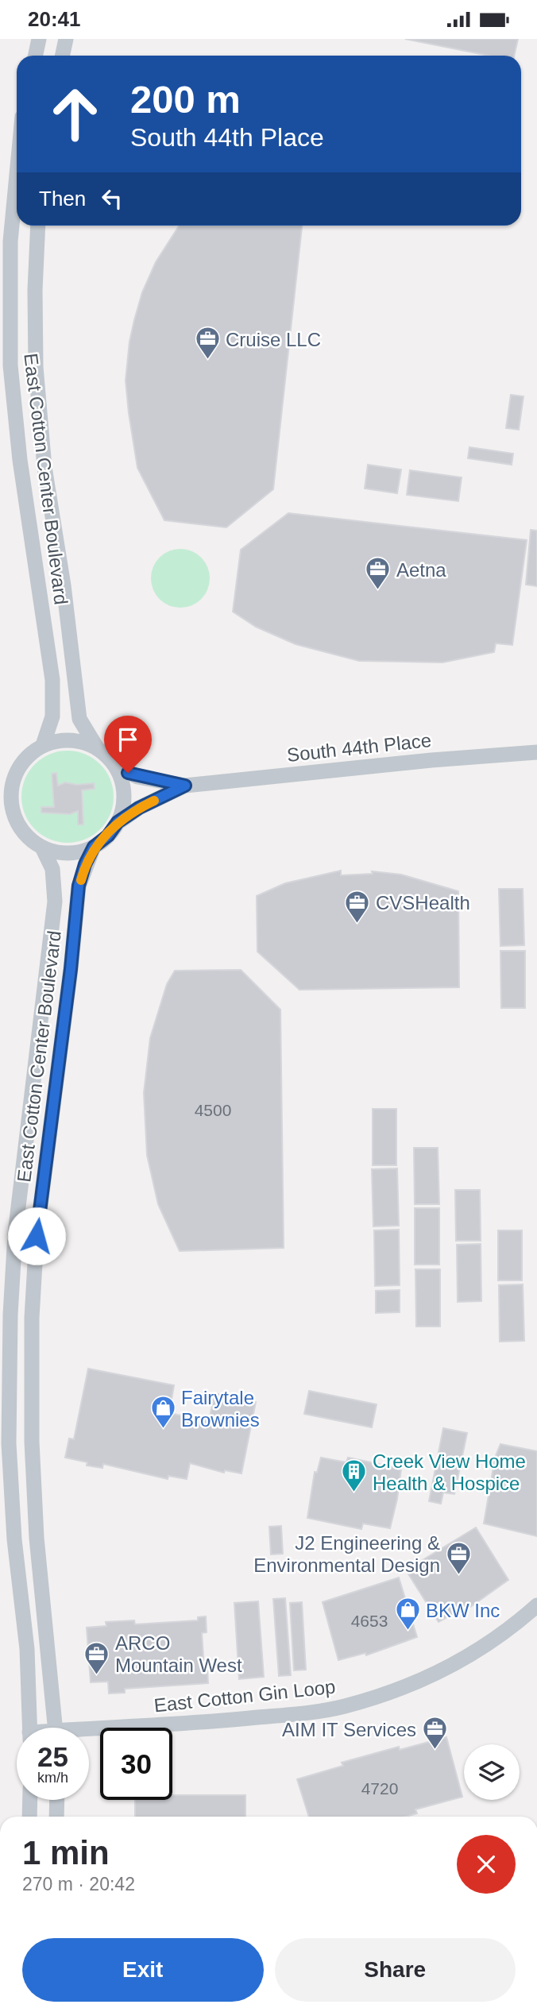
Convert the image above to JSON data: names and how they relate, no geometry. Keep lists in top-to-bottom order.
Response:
{
  "streets": {
    "street": ["East Cotton Center Boulevard", "South 44th Place", "East Cotton Gin Loop"]
  },
  "crossings": [
    ["East Cotton Center Boulevard", "South 44th Place"]
  ],
  "places": {
    "office": [
      "Cruise LLC",
      "Aetna",
      "CVSHealth",
      "J2 Engineering & Environmental Design",
      "ARCO Mountain West",
      "AIM IT Services"
    ],
    "shop": ["Fairytale Brownies", "BKW Inc"],
    "building": ["Creek View Home Health & Hospice"]
  },
  "house_numbers": ["4500", "4653", "4720"],
  "page": {
    "status": "20:41",
    "turn": ["200 m", "South 44th Place"],
    "then": "Then",
    "speed": "25 km/h",
    "limit": "30",
    "heading": ["1 min", "270 m · 20:42"],
    "buttons": ["Exit", "Share"]
  }
}
